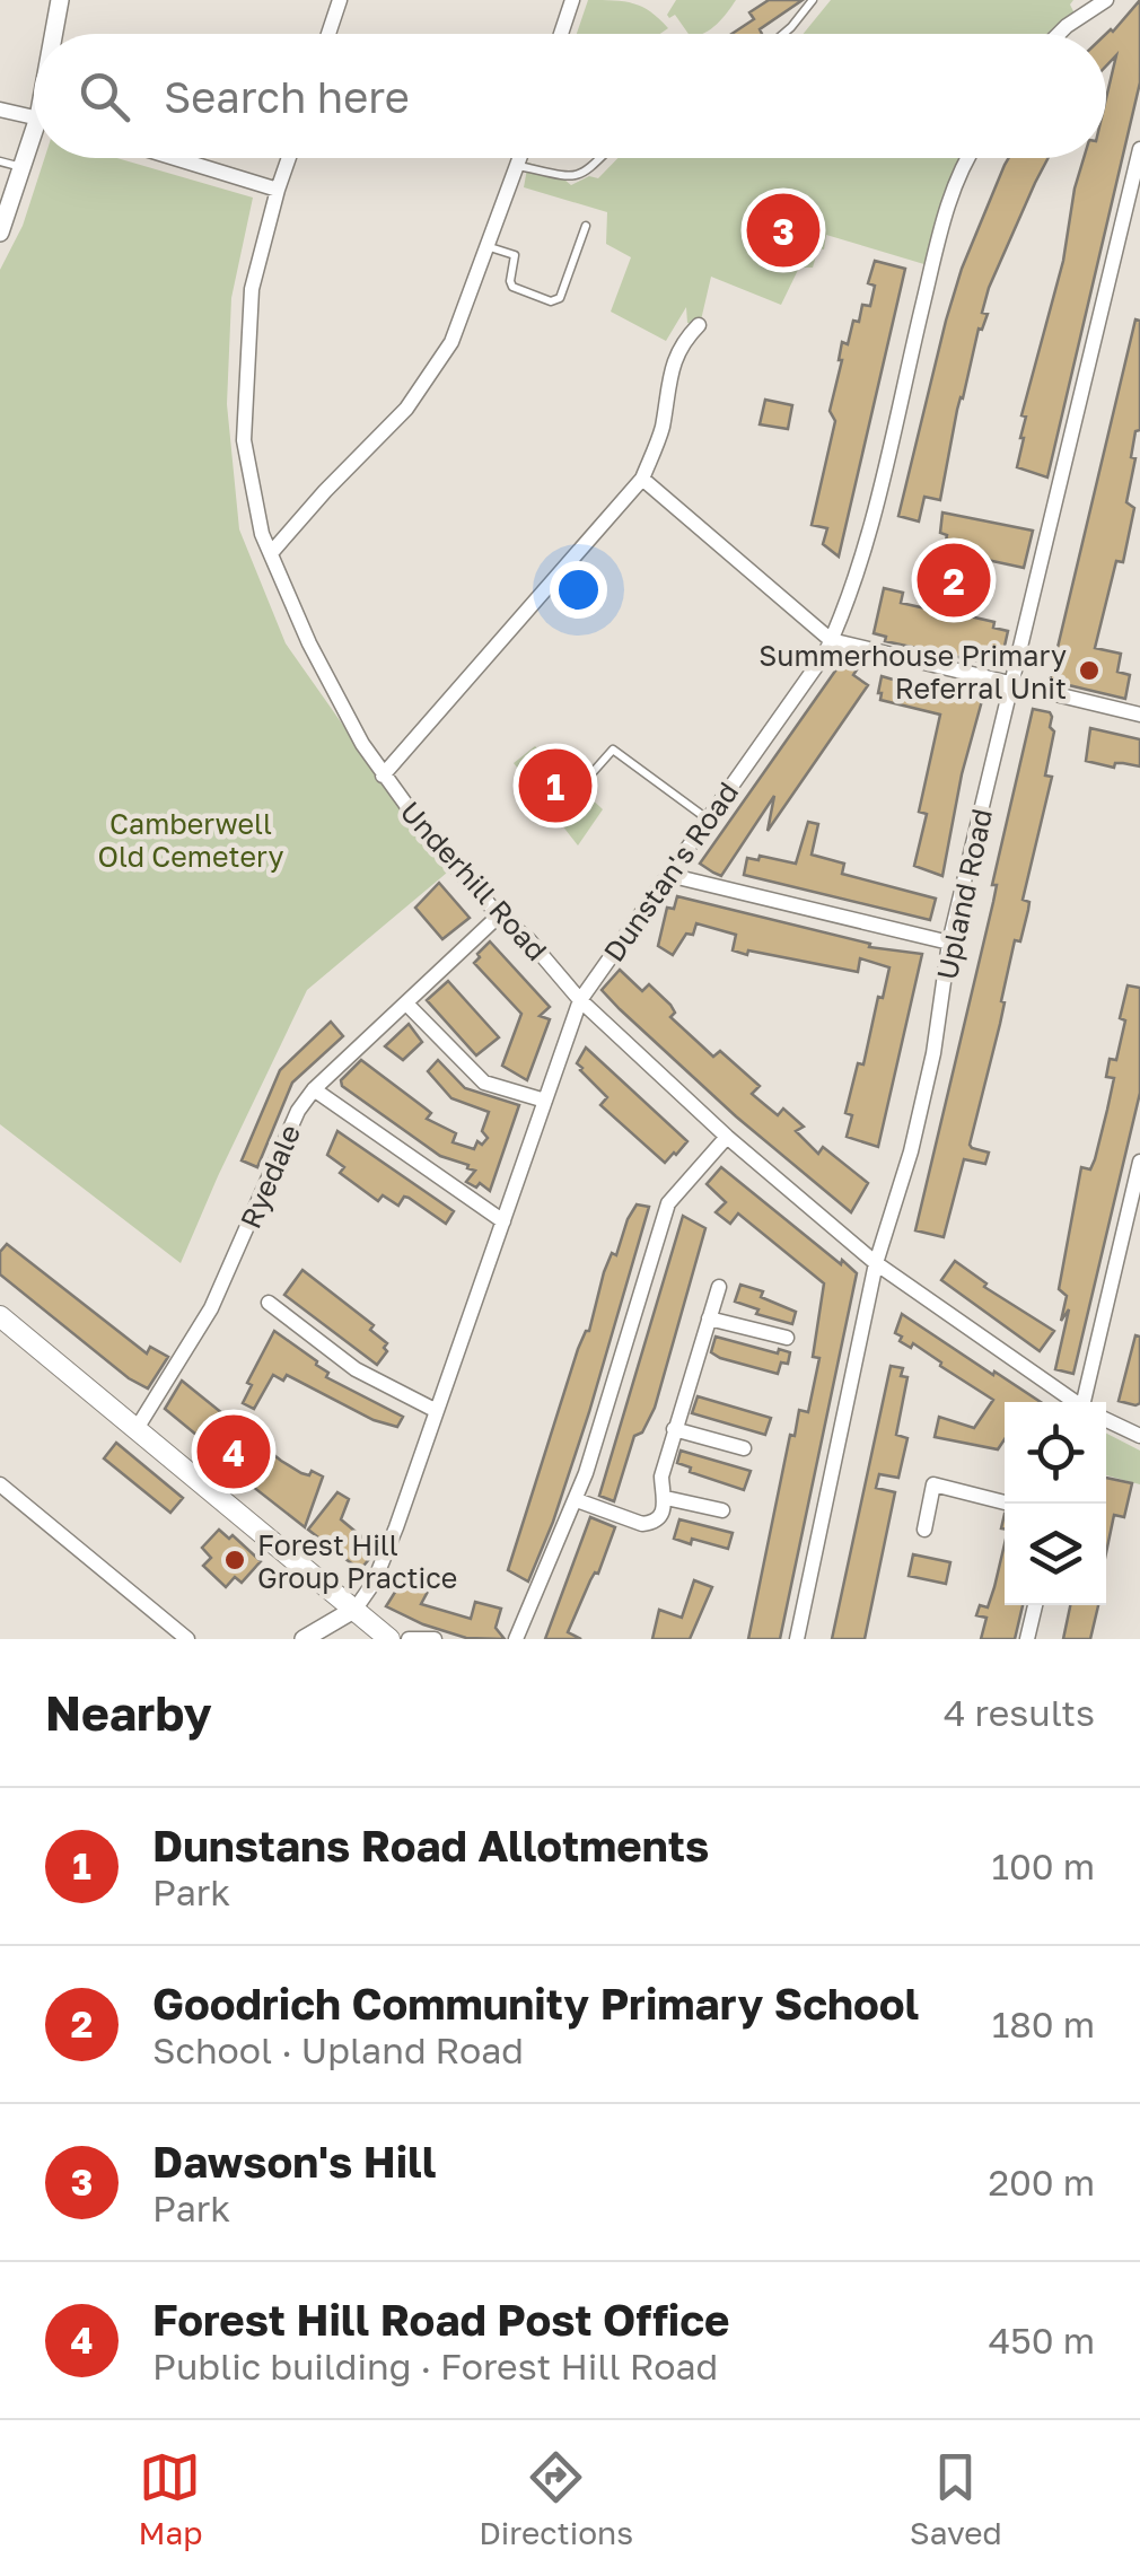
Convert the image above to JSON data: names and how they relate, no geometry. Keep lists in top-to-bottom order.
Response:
{
  "streets": {
    "street": [
      "Dunstan's Road",
      "Underhill Road",
      "Upland Road",
      "Ryedale"
    ]
  },
  "crossings": [
    ["Dunstan's Road", "Underhill Road"],
    ["Underhill Road", "Upland Road"],
    ["Underhill Road", "Ryedale"]
  ],
  "parks": ["Camberwell Old Cemetery"],
  "places": ["Summerhouse Primary Referral Unit", "Forest Hill Group Practice"],
  "page": {
    "search": "Search here",
    "pins": [
      "3",
      "2",
      "1",
      "4"
    ],
    "heading": ["Nearby", "4 results"],
    "list": [
      {
        "mark": "1",
        "name": "Dunstans Road Allotments",
        "note": "Park",
        "value": "100 m"
      },
      {
        "mark": "2",
        "name": "Goodrich Community Primary School",
        "note": "School · Upland Road",
        "value": "180 m"
      },
      {
        "mark": "3",
        "name": "Dawson's Hill",
        "note": "Park",
        "value": "200 m"
      },
      {
        "mark": "4",
        "name": "Forest Hill Road Post Office",
        "note": "Public building · Forest Hill Road",
        "value": "450 m"
      }
    ],
    "nav": ["Map", "Directions", "Saved"]
  }
}
